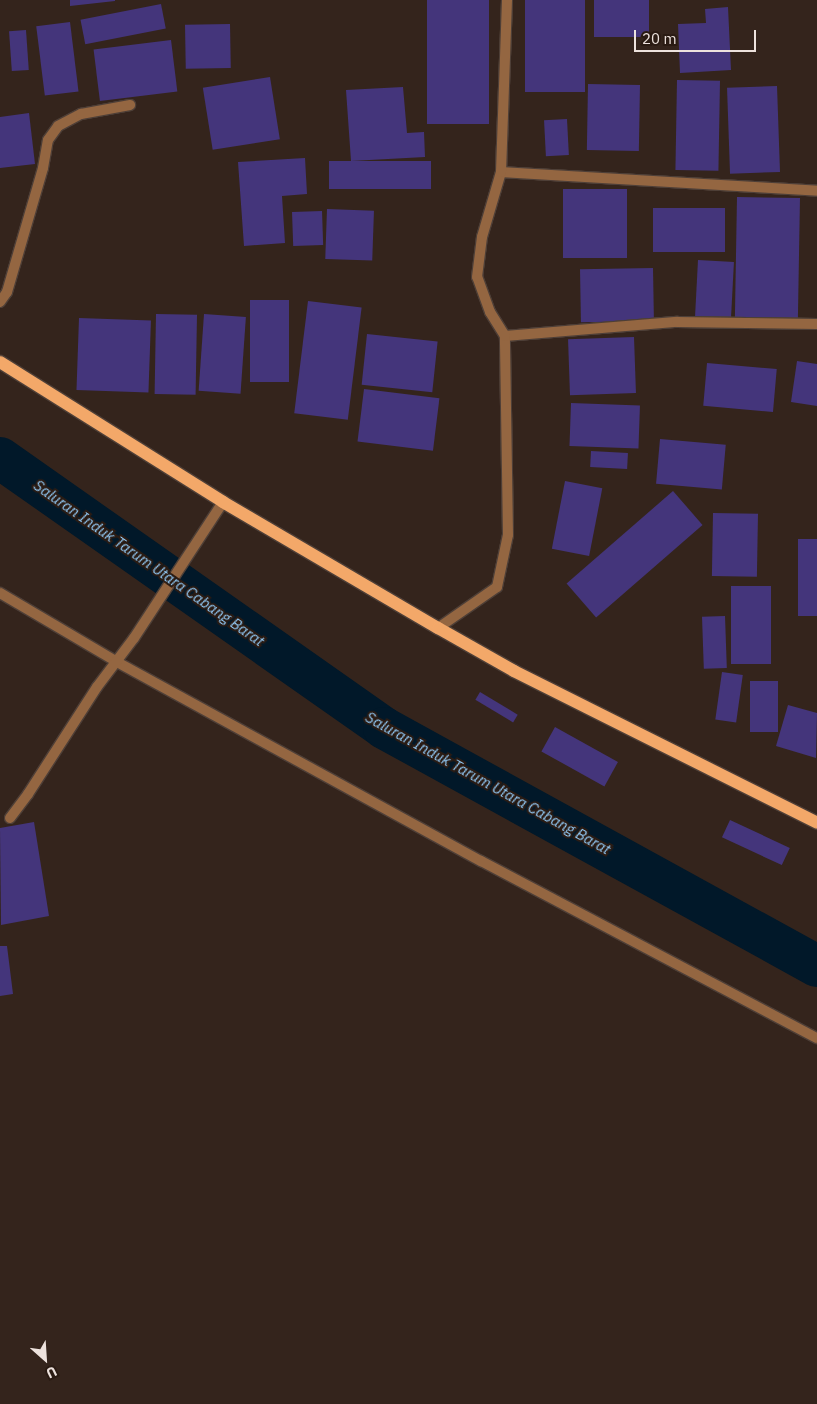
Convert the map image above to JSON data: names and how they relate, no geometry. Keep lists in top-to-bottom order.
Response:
{
  "water": ["Saluran Induk Tarum Utara Cabang Barat"],
  "scale_bar": "20 m",
  "north": "bottom right"
}
